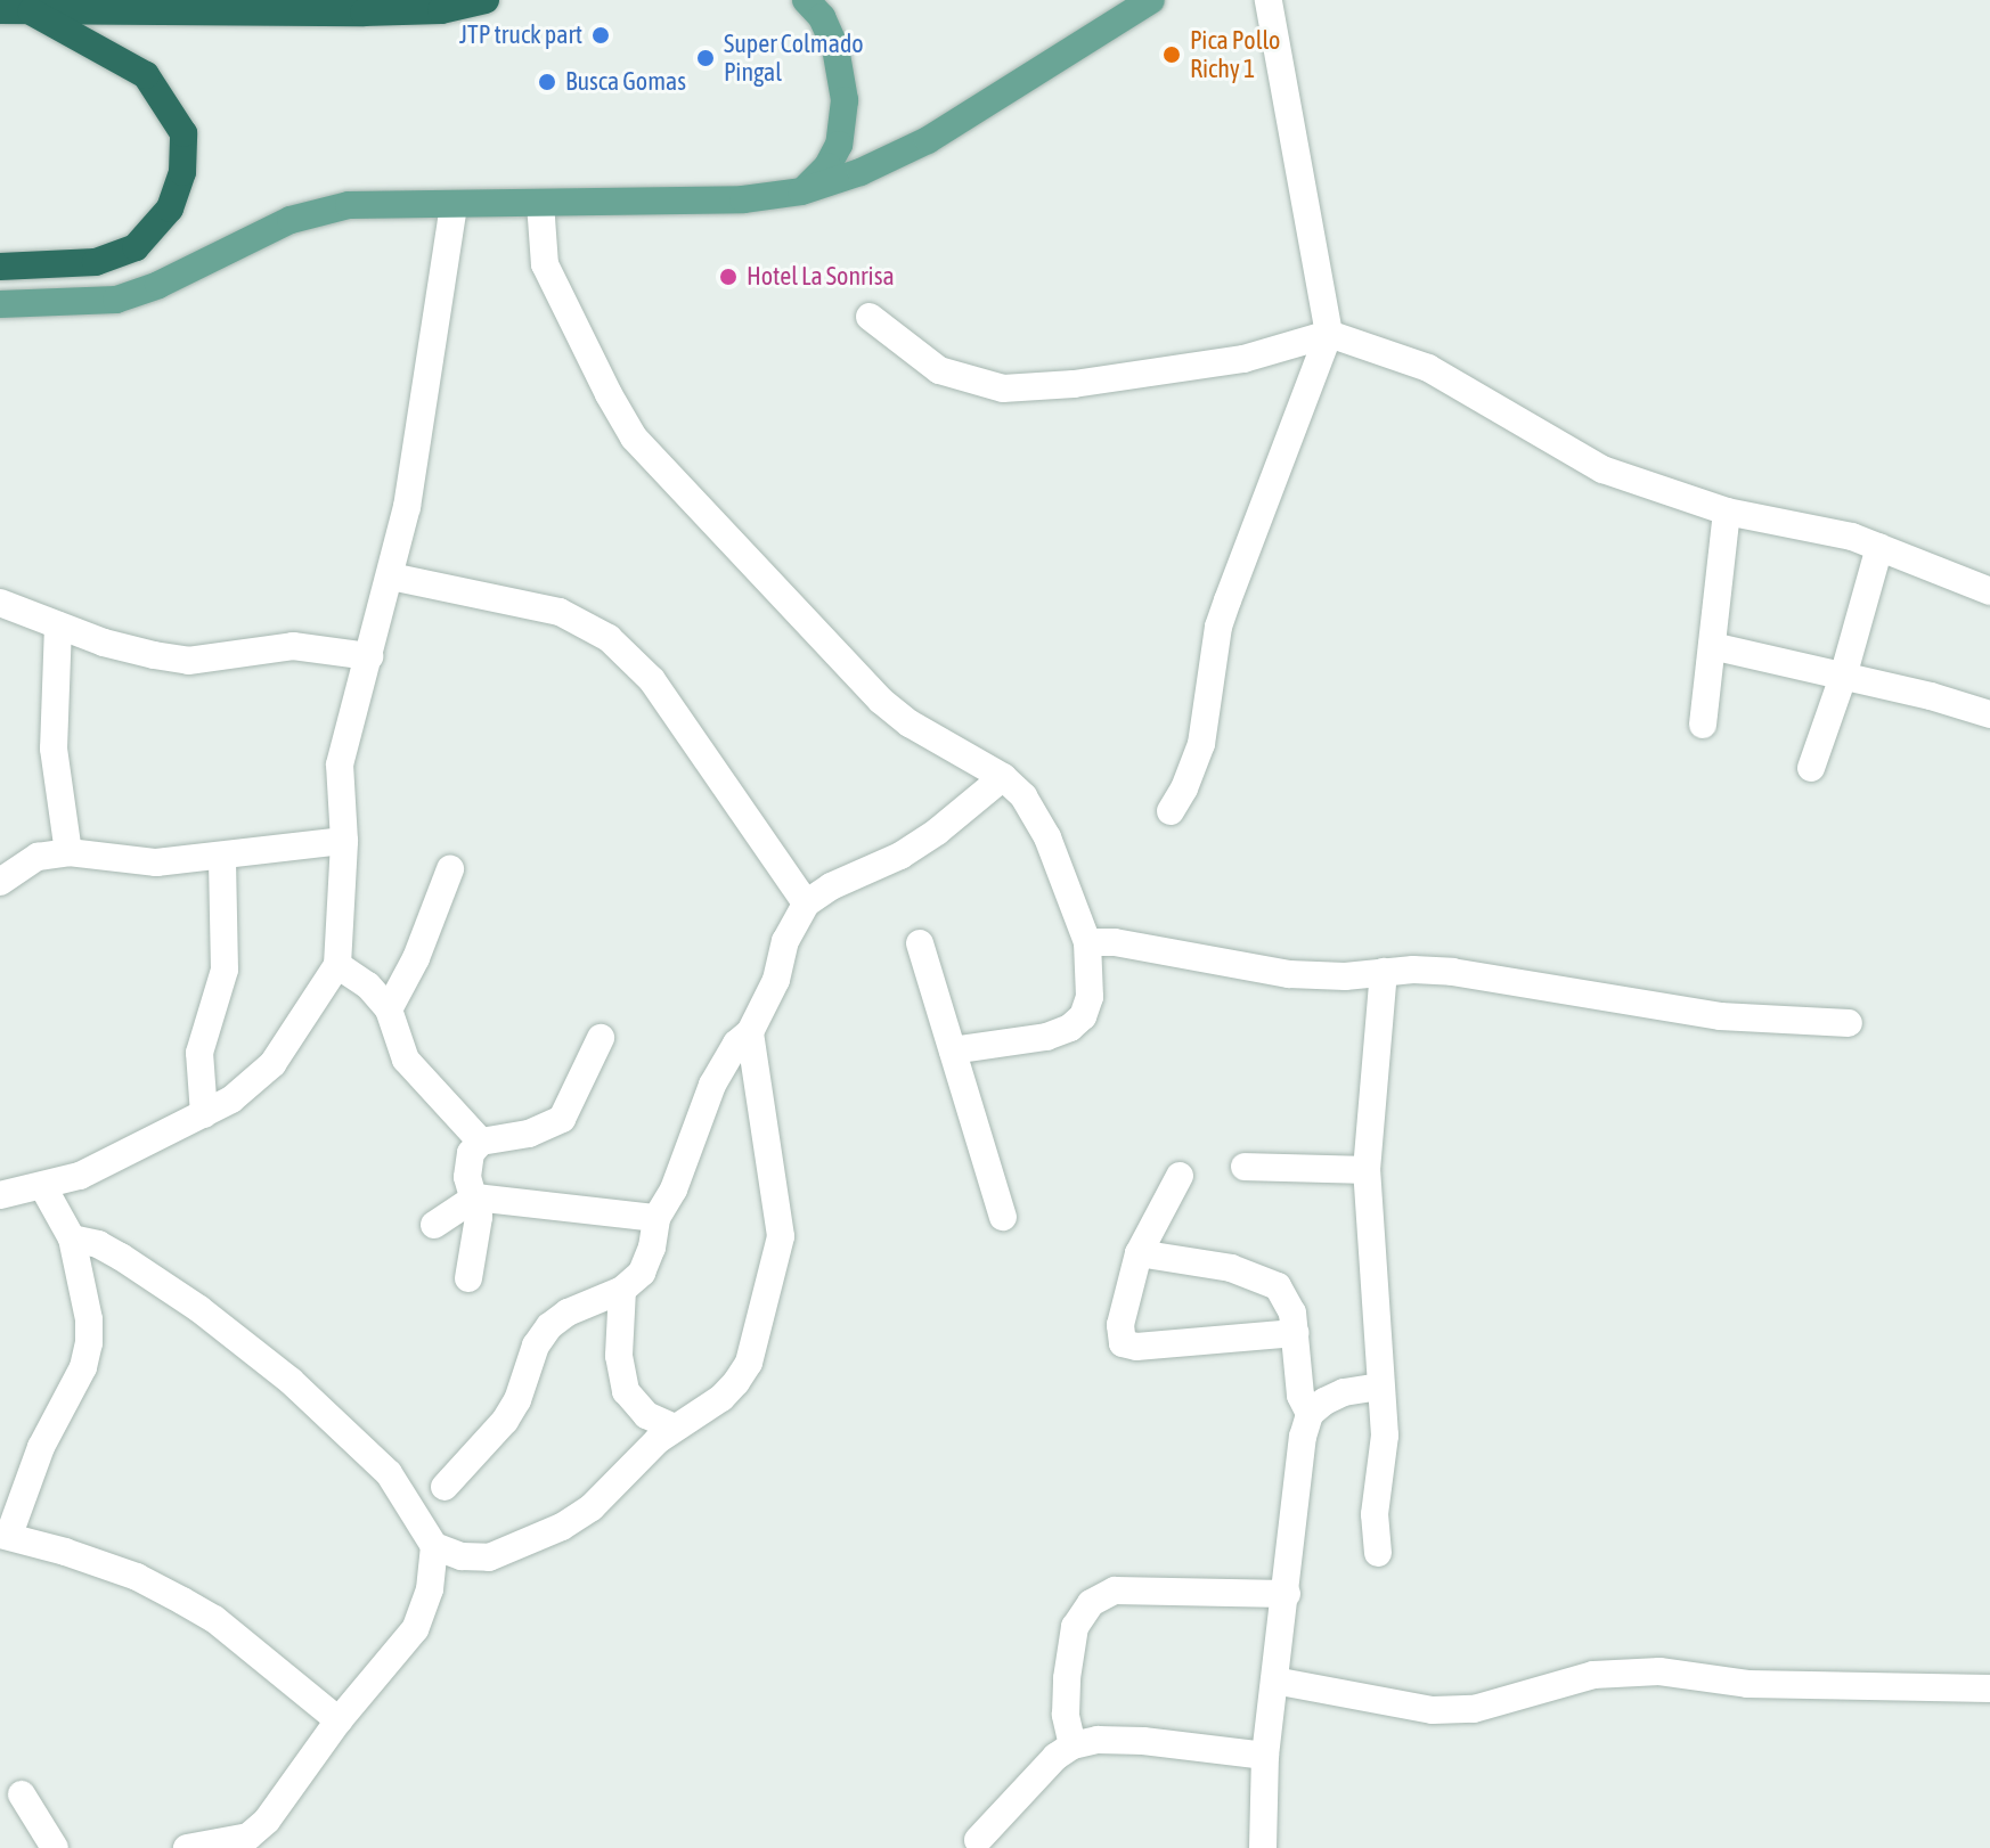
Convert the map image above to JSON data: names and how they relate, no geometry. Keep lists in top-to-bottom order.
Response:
{
  "places": [
    "JTP truck part",
    "Pica Pollo Richy 1",
    "Super Colmado Pingal",
    "Busca Gomas",
    "Hotel La Sonrisa"
  ]
}
